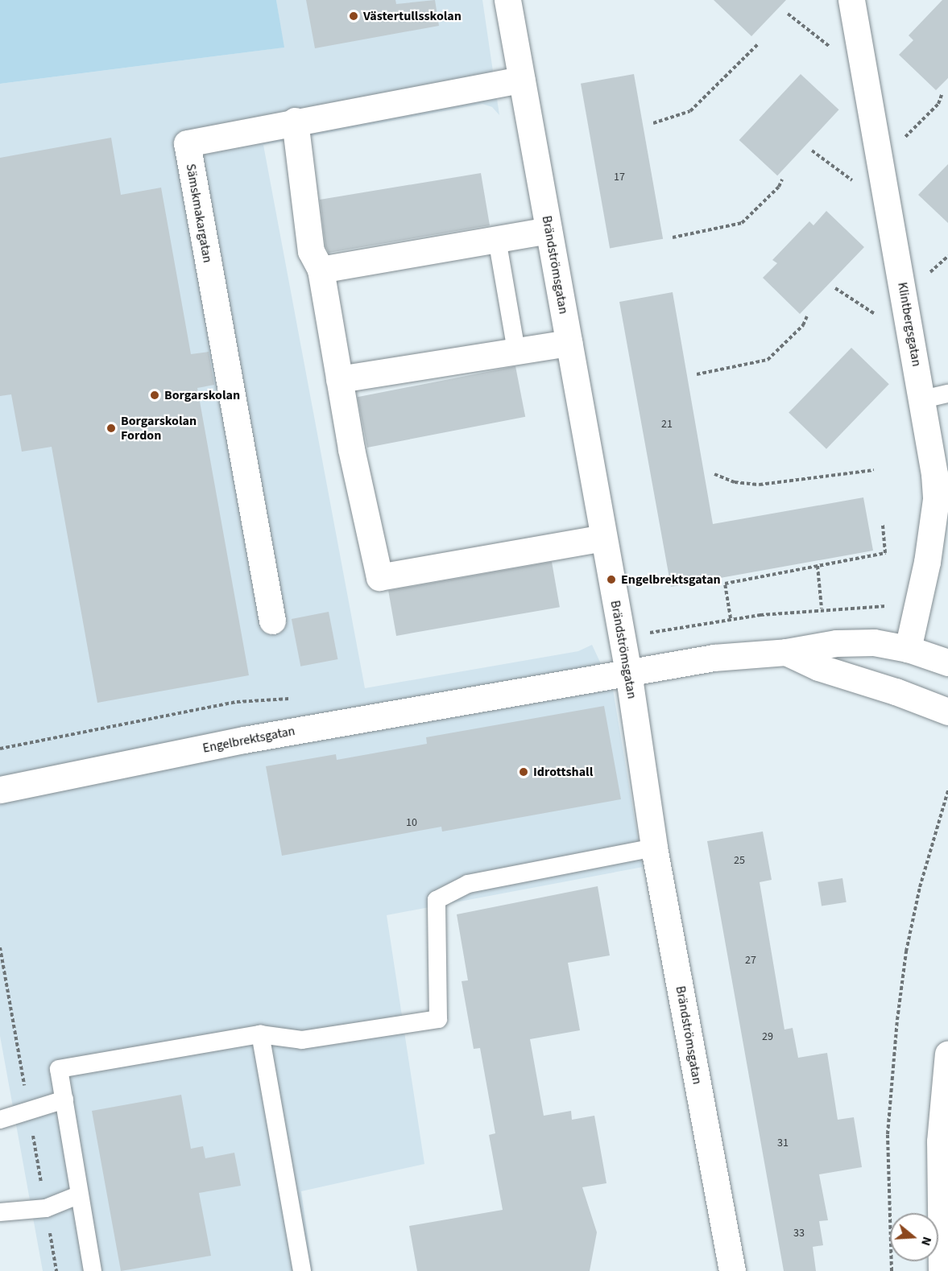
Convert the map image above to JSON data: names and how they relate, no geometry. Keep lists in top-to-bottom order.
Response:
{
  "streets": {
    "street": [
      "Sämskmakargatan",
      "Brändströmsgatan",
      "Klintbergsgatan",
      "Engelbrektsgatan"
    ]
  },
  "crossings": [
    ["Sämskmakargatan", "Brändströmsgatan"],
    ["Brändströmsgatan", "Engelbrektsgatan"],
    ["Klintbergsgatan", "Engelbrektsgatan"]
  ],
  "places": [
    "Västertullsskolan",
    "Borgarskolan",
    "Borgarskolan Fordon",
    "Engelbrektsgatan",
    "Idrottshall"
  ],
  "house_numbers": [
    "17",
    "21",
    "10",
    "25",
    "27",
    "29",
    "31",
    "33"
  ],
  "north": "right"
}
